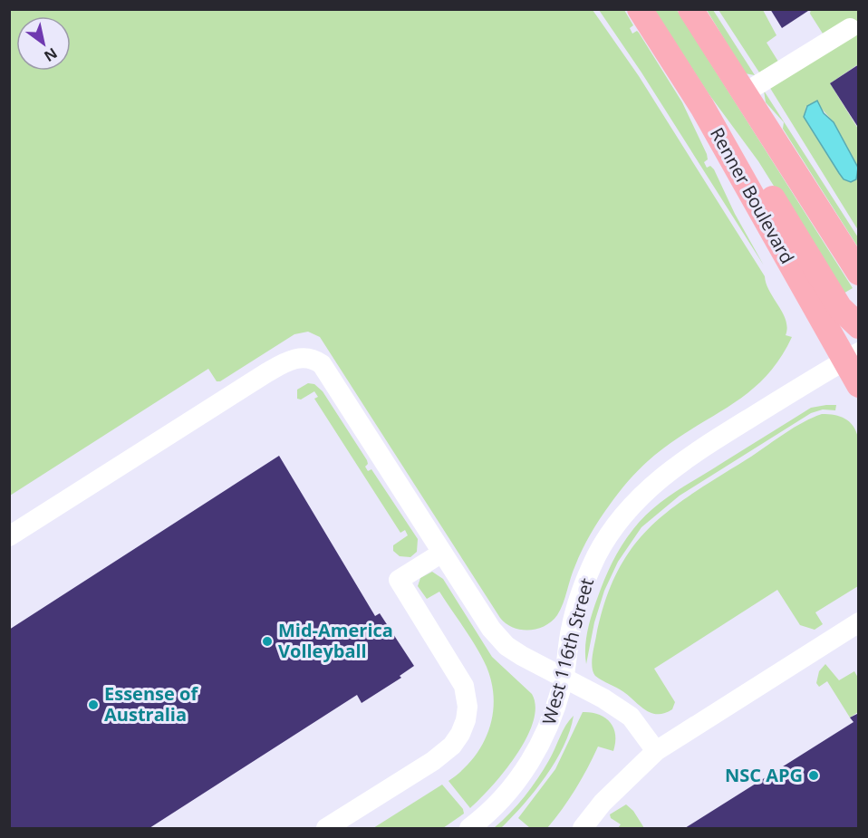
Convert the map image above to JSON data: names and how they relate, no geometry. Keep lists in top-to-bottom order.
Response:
{
  "streets": {
    "main road": ["Renner Boulevard"],
    "street": ["West 116th Street"]
  },
  "crossings": [
    ["Renner Boulevard", "West 116th Street"]
  ],
  "places": ["Mid-America Volleyball", "Essense of Australia", "NSC APG"],
  "north": "bottom right"
}
